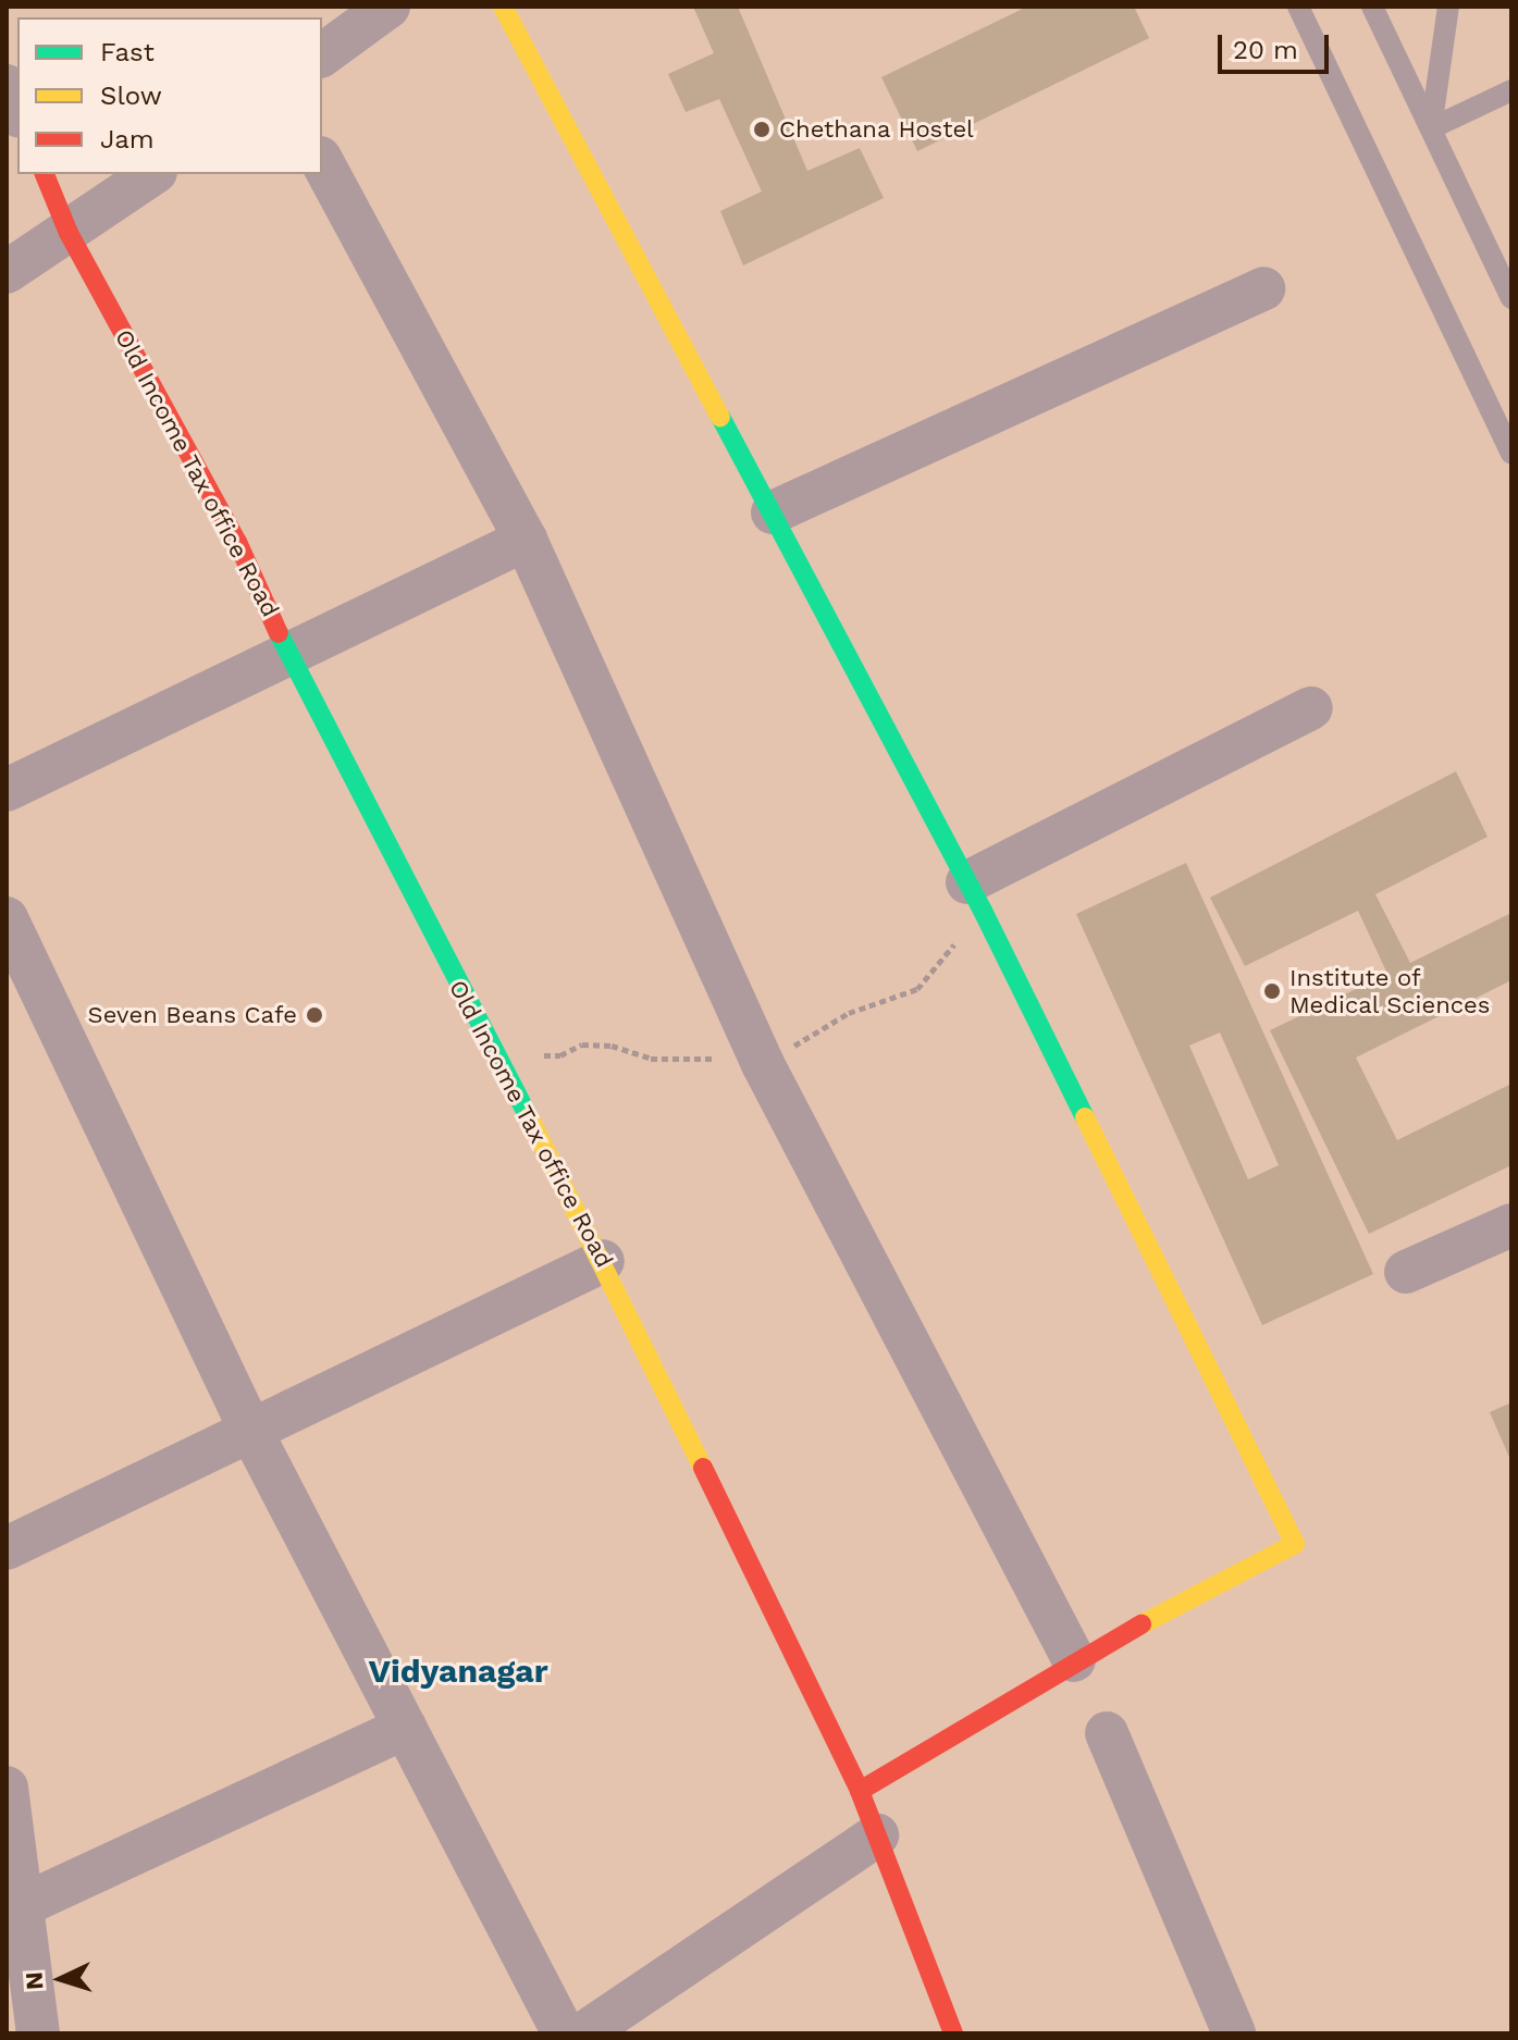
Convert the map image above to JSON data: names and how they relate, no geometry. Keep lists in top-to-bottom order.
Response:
{
  "streets": {
    "street": ["Old Income Tax office Road"]
  },
  "districts": ["Vidyanagar"],
  "places": ["Chethana Hostel", "Institute of Medical Sciences", "Seven Beans Cafe"],
  "legend": ["Fast", "Slow", "Jam"],
  "scale_bar": "20 m",
  "north": "left"
}
